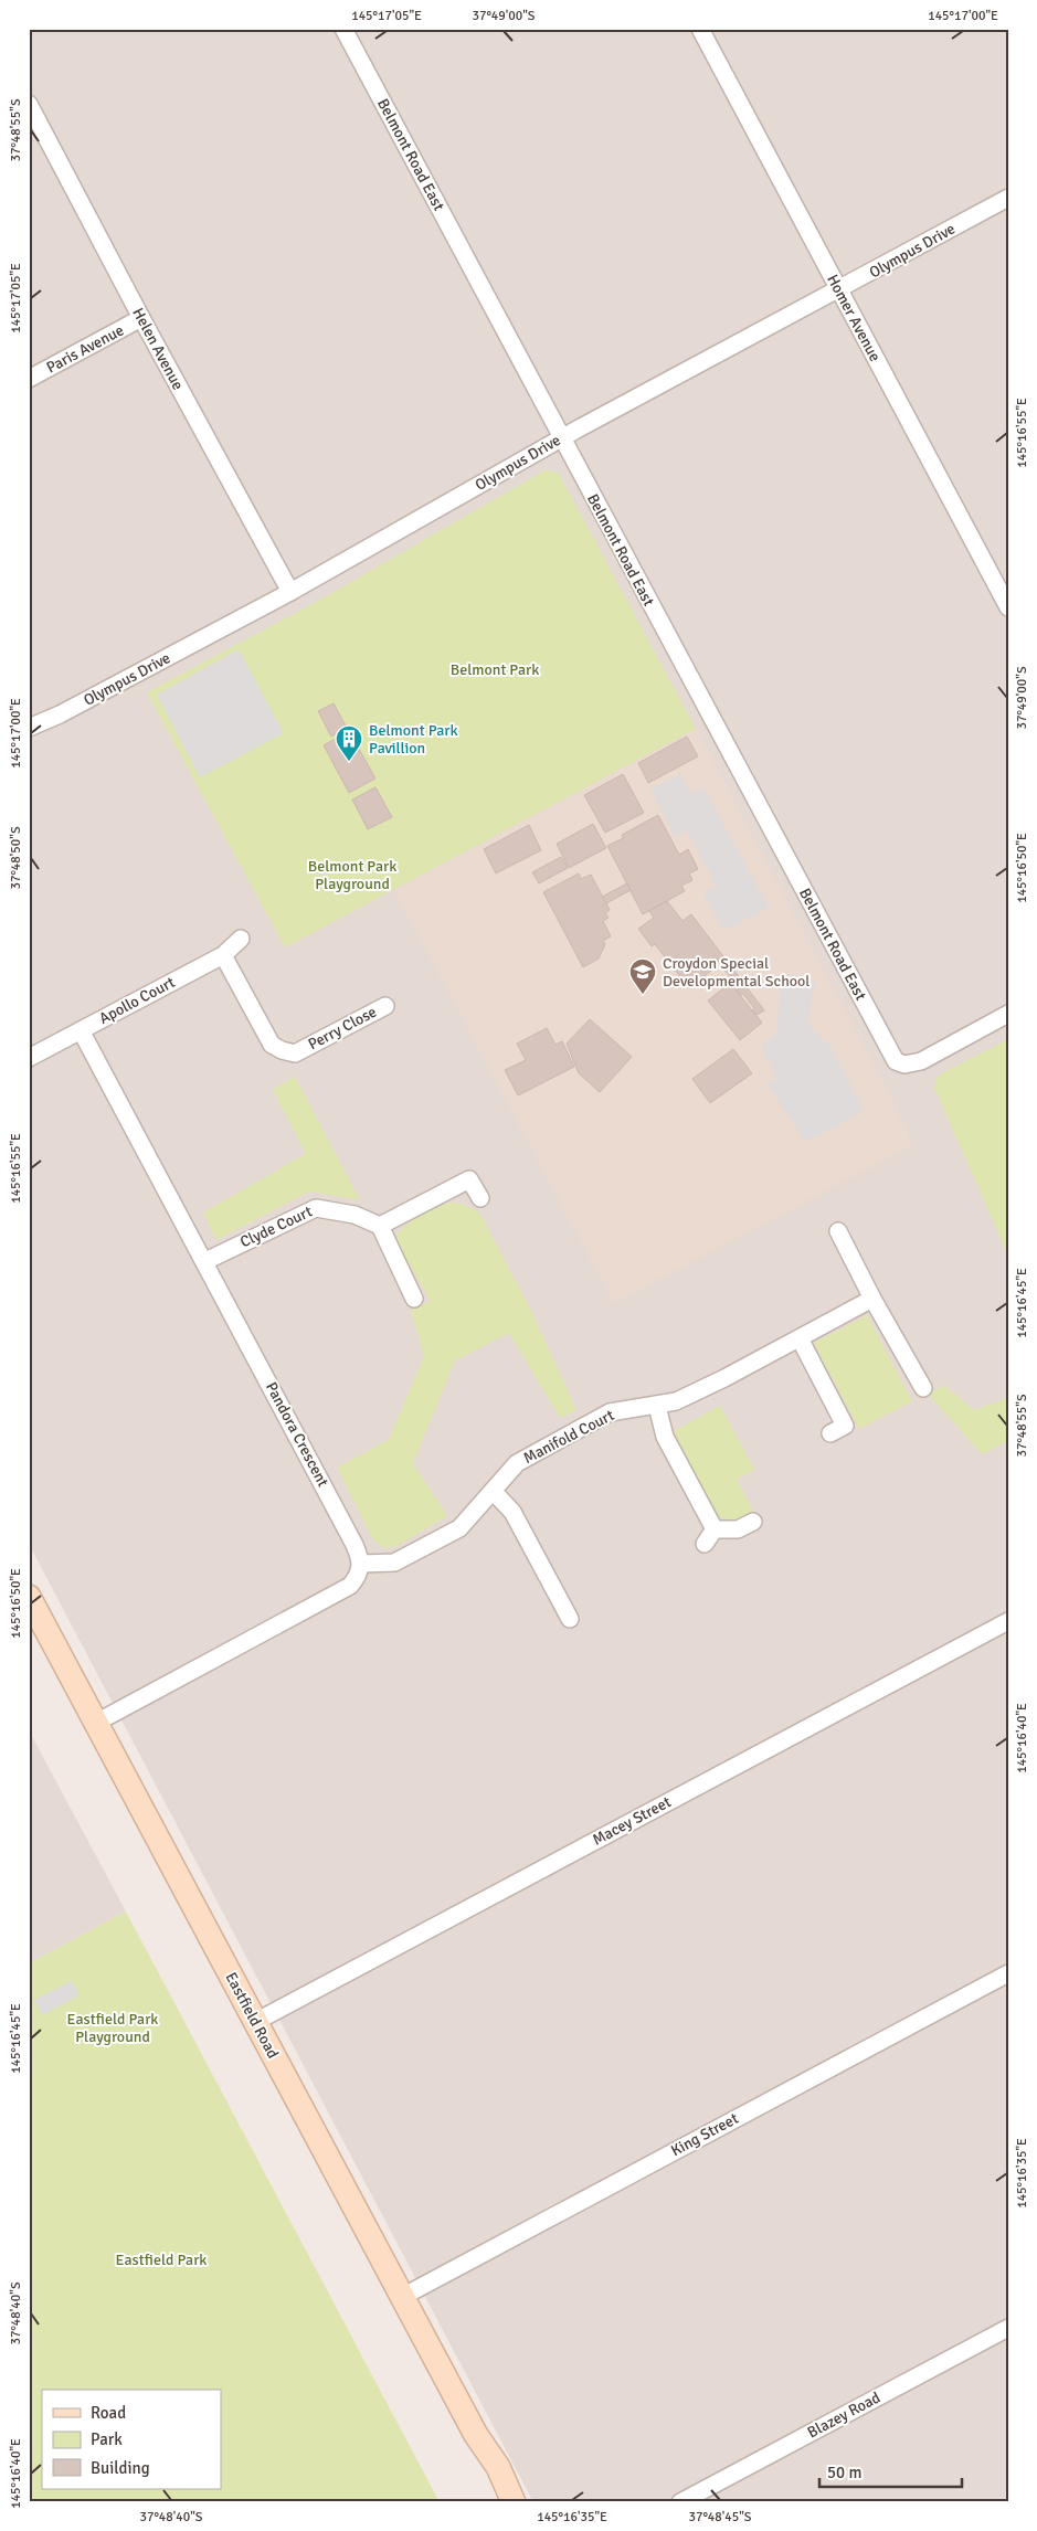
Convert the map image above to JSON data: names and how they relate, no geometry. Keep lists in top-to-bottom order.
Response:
{
  "streets": {
    "main road": ["Eastfield Road"],
    "street": [
      "Belmont Road East",
      "Olympus Drive",
      "Homer Avenue",
      "Paris Avenue",
      "Helen Avenue",
      "Apollo Court",
      "Perry Close",
      "Clyde Court",
      "Pandora Crescent",
      "Manifold Court",
      "Macey Street",
      "King Street",
      "Blazey Road"
    ]
  },
  "crossings": [
    ["Belmont Road East", "Olympus Drive"],
    ["Olympus Drive", "Homer Avenue"],
    ["Olympus Drive", "Helen Avenue"],
    ["Paris Avenue", "Helen Avenue"],
    ["Apollo Court", "Perry Close"],
    ["Apollo Court", "Pandora Crescent"],
    ["Clyde Court", "Pandora Crescent"],
    ["Pandora Crescent", "Manifold Court"],
    ["Macey Street", "Eastfield Road"],
    ["Eastfield Road", "King Street"]
  ],
  "parks": [
    "Belmont Park",
    "Belmont Park Playground",
    "Eastfield Park Playground",
    "Eastfield Park"
  ],
  "places": {
    "building": ["Belmont Park Pavillion"],
    "school or university": ["Croydon Special Developmental School"]
  },
  "legend": ["Road", "Park", "Building"],
  "scale_bar": "50 m",
  "coordinates": [
    "145°17'05\"E",
    "37°49'00\"S",
    "145°17'00\"E",
    "37°48'55\"S",
    "145°16'55\"E",
    "37°48'50\"S",
    "145°16'50\"E",
    "145°16'45\"E",
    "145°16'40\"E",
    "145°16'35\"E",
    "37°48'40\"S",
    "37°48'45\"S"
  ]
}
